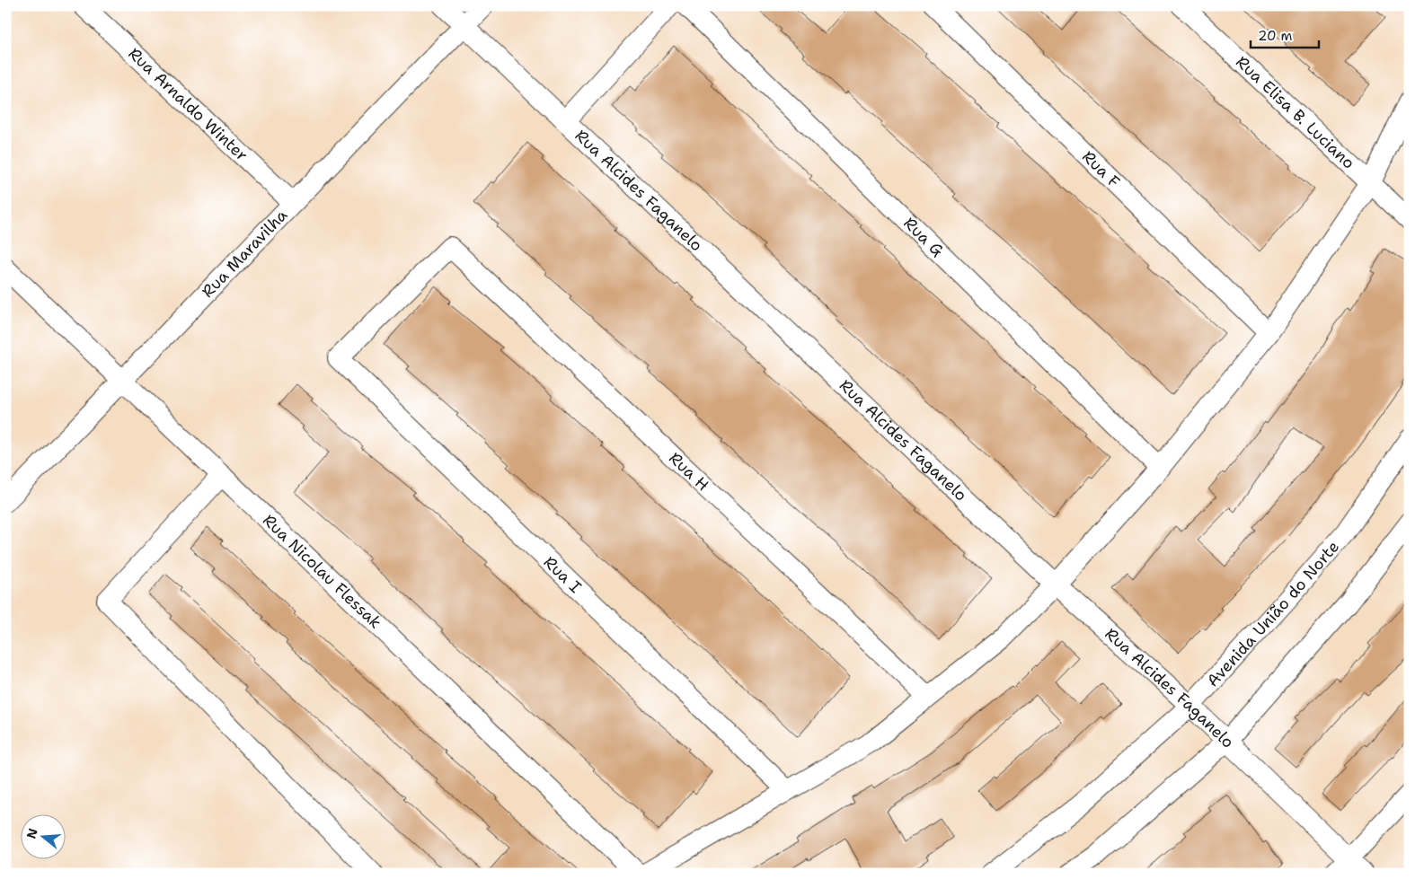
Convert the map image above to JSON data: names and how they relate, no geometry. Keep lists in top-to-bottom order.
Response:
{
  "streets": {
    "street": [
      "Rua Arnaldo Winter",
      "Rua Elisa B. Luciano",
      "Rua F",
      "Rua Alcides Faganelo",
      "Rua G",
      "Rua Maravilha",
      "Rua H",
      "Rua Nicolau Flessak",
      "Rua I",
      "Avenida União do Norte"
    ]
  },
  "crossings": [
    ["Rua Arnaldo Winter", "Rua Maravilha"],
    ["Rua Alcides Faganelo", "Rua Maravilha"],
    ["Rua Alcides Faganelo", "Avenida União do Norte"],
    ["Rua Maravilha", "Rua Nicolau Flessak"],
    ["Rua H", "Rua I"]
  ],
  "scale_bar": "20 m",
  "north": "left"
}
